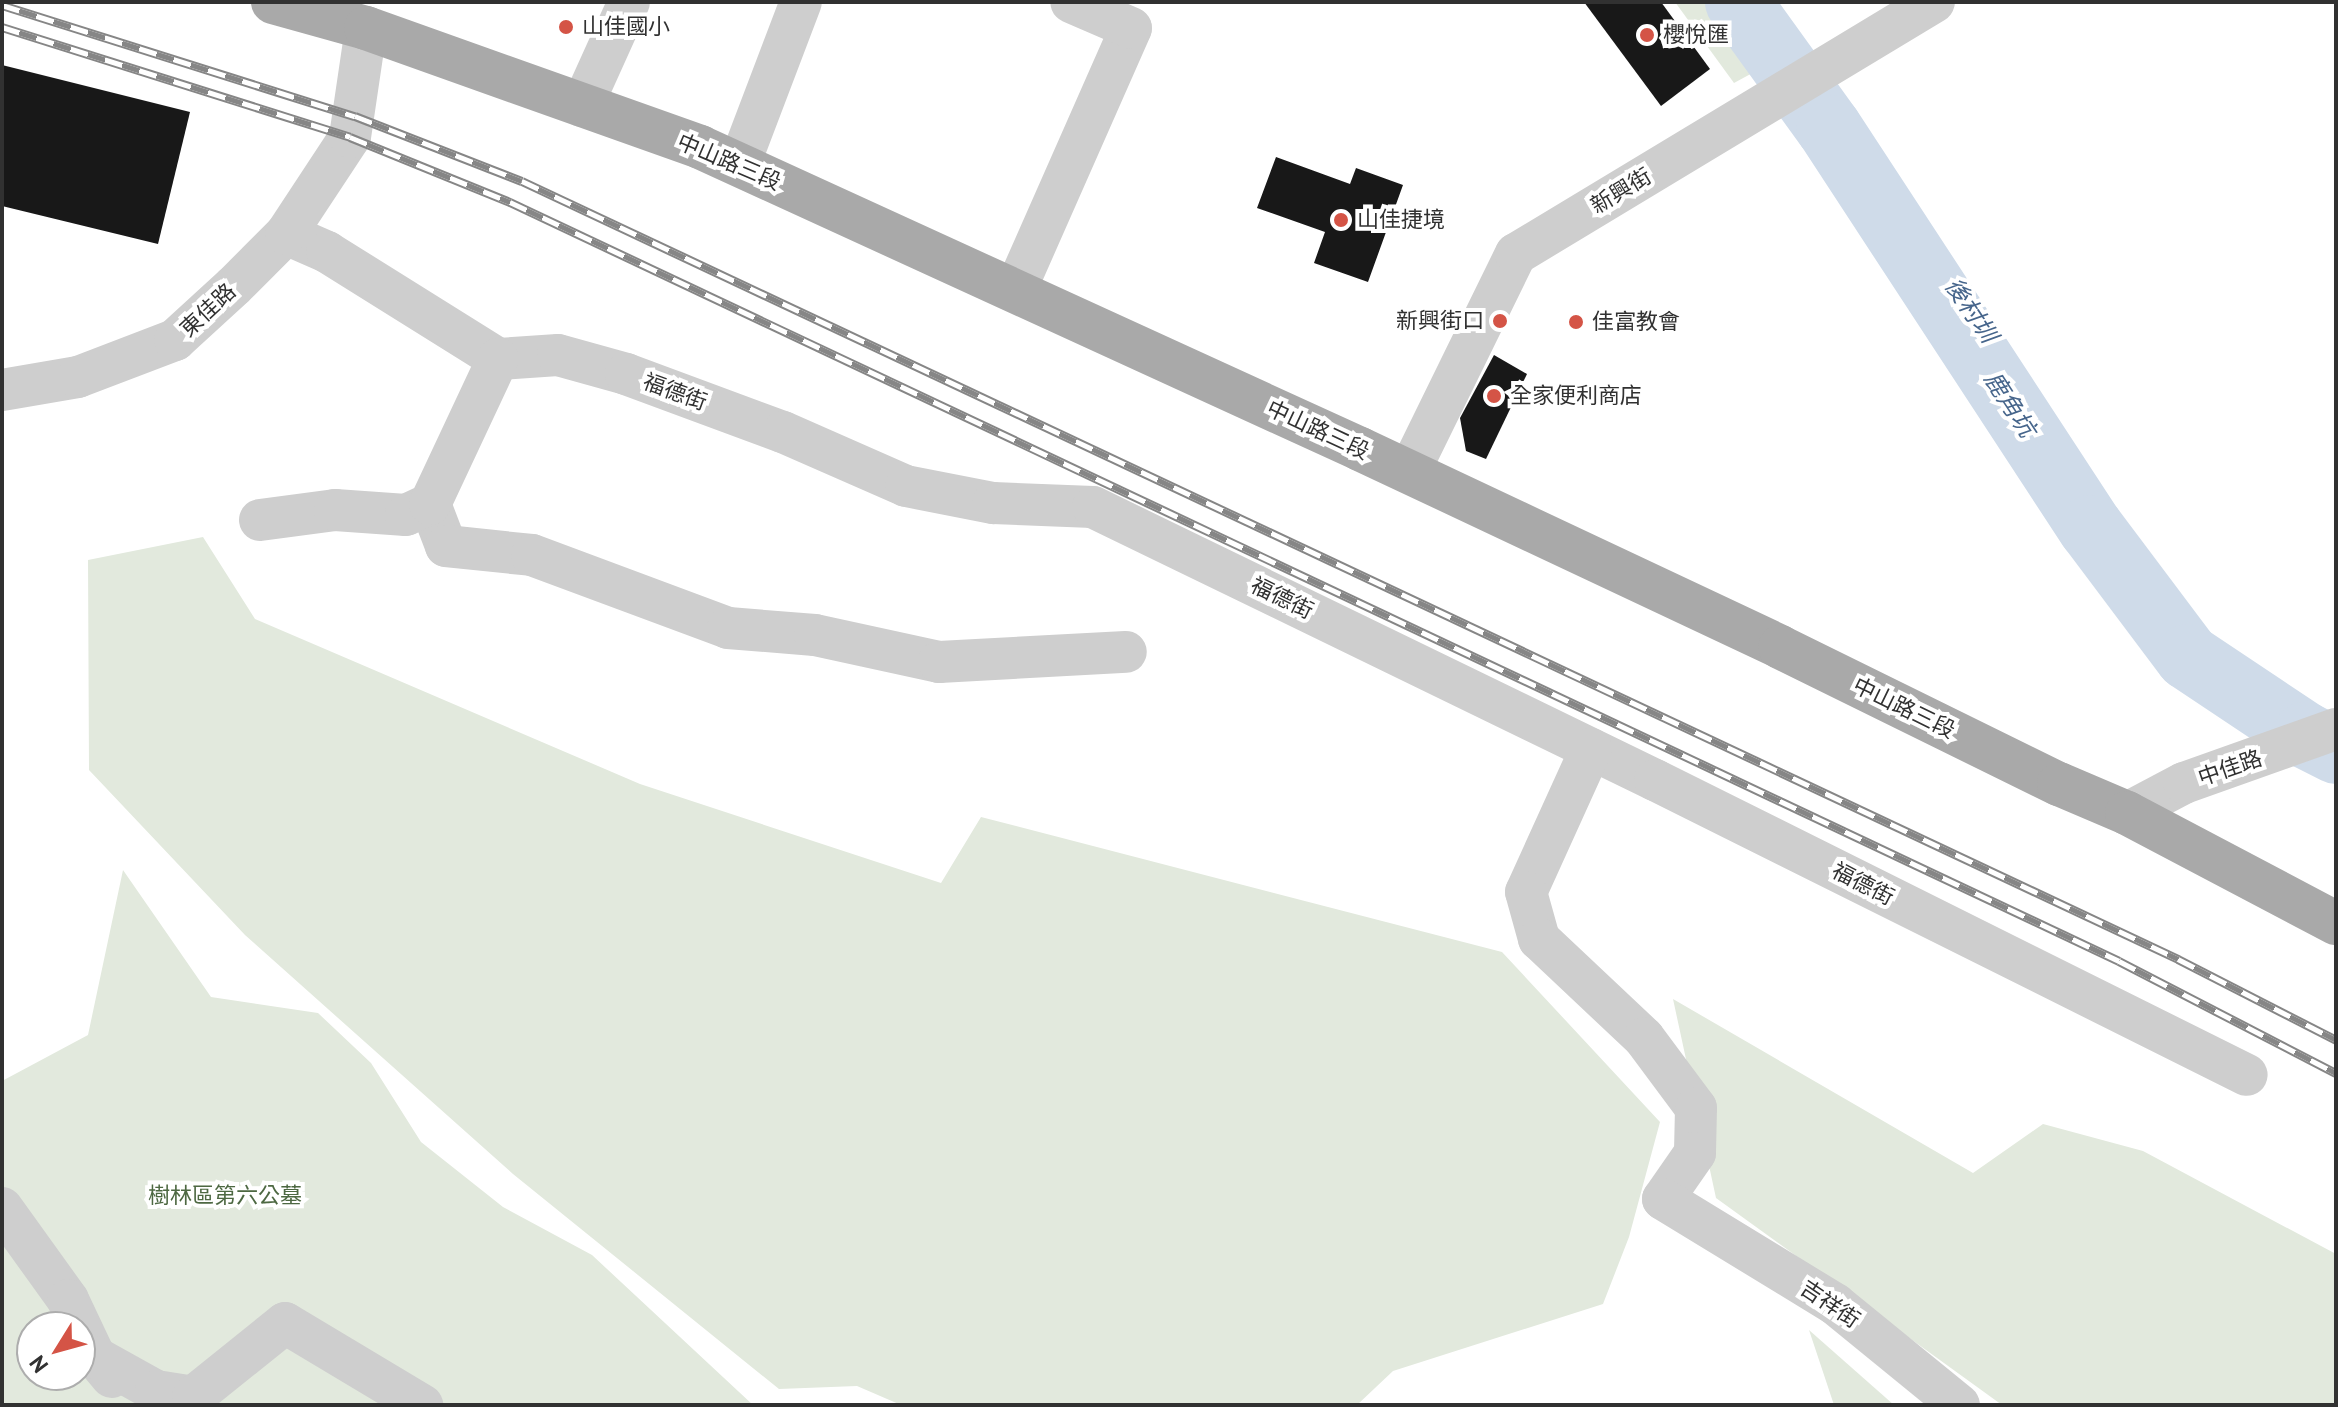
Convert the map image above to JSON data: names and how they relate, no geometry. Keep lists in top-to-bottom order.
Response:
{
  "streets": {
    "main road": ["中山路三段"],
    "street": [
      "新興街",
      "東佳路",
      "福德街",
      "中佳路",
      "吉祥街"
    ]
  },
  "crossings": [
    ["中山路三段", "新興街"],
    ["中山路三段", "東佳路"],
    ["中山路三段", "中佳路"],
    ["福德街", "吉祥街"]
  ],
  "water": ["後村圳", "鹿角坑"],
  "parks": ["樹林區第六公墓"],
  "places": [
    "山佳國小",
    "櫻悅匯",
    "山佳捷境",
    "新興街口",
    "佳富教會",
    "全家便利商店"
  ],
  "north": "bottom left"
}
